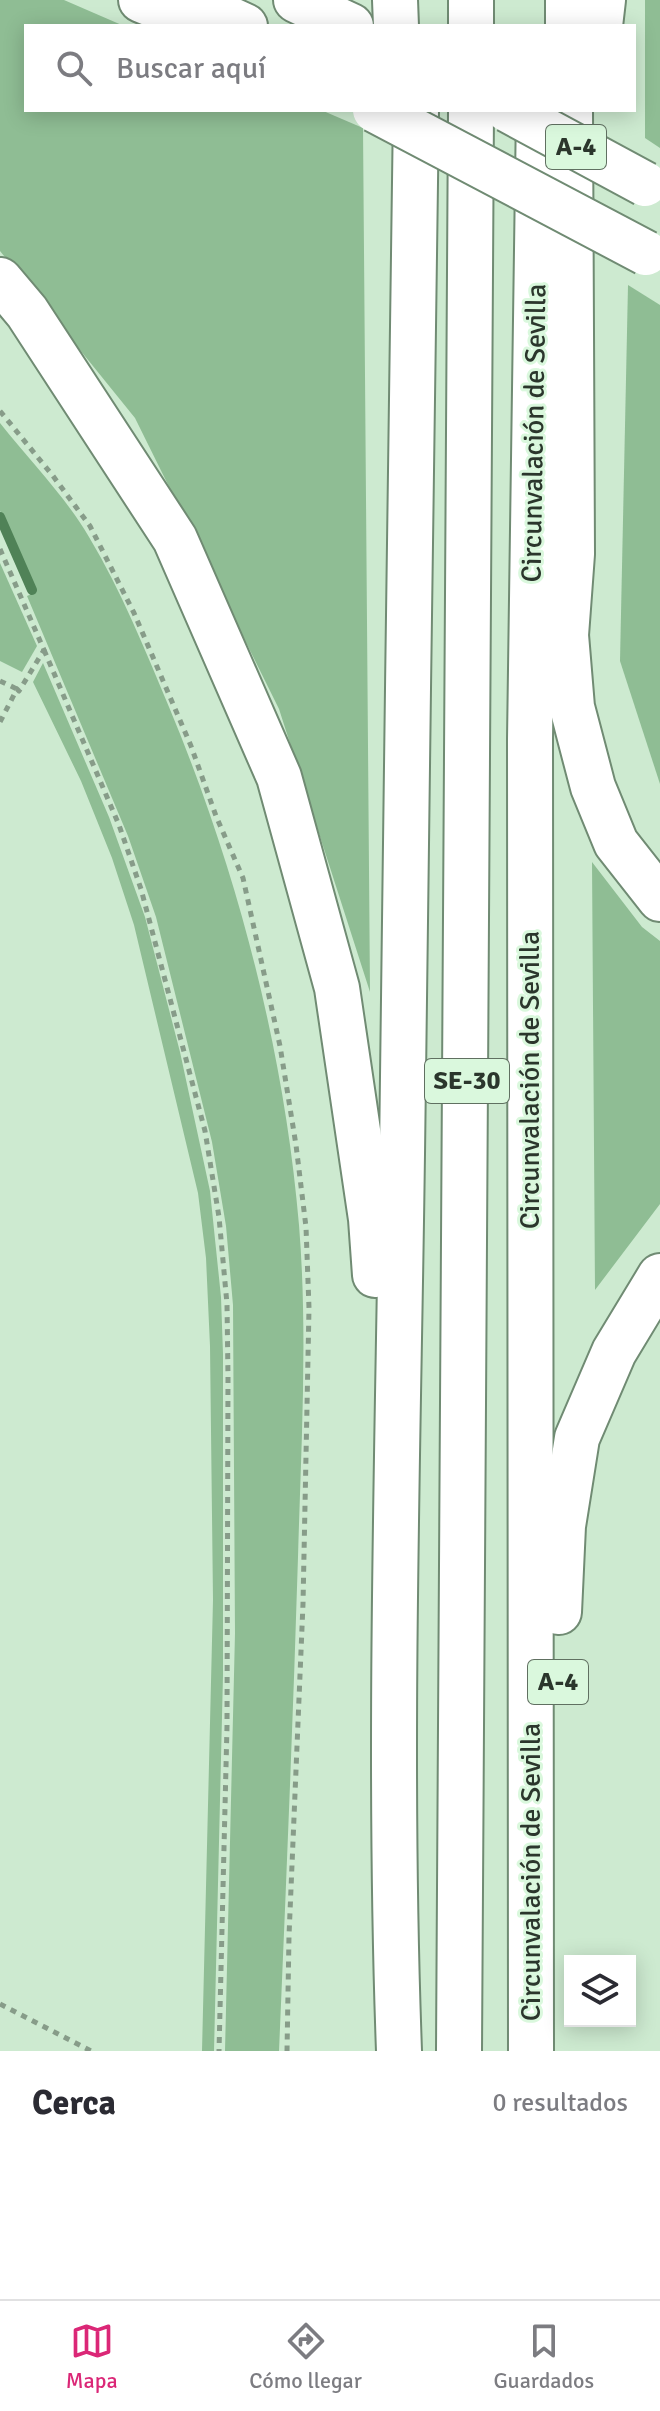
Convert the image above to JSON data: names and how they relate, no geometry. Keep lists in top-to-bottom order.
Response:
{
  "streets": {
    "highway": ["A-4", "Circunvalación de Sevilla", "SE-30"]
  },
  "crossings": [
    ["A-4", "Circunvalación de Sevilla"]
  ],
  "page": {
    "search": "Buscar aquí",
    "heading": ["Cerca", "0 resultados"],
    "nav": ["Mapa", "Cómo llegar", "Guardados"]
  }
}
